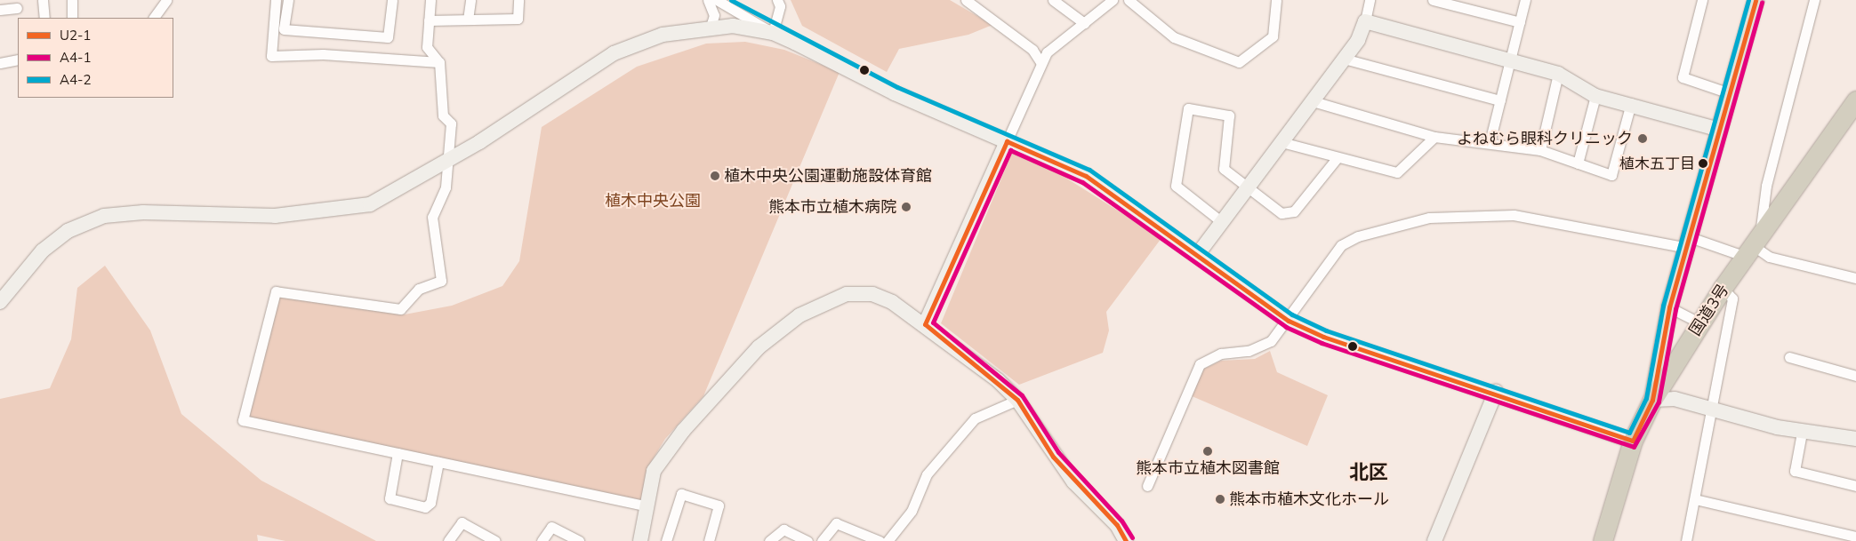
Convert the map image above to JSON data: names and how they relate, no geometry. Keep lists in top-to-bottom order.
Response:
{
  "streets": {
    "highway": ["国道3号"]
  },
  "districts": ["北区"],
  "parks": ["植木中央公園"],
  "places": [
    "よねむら眼科クリニック",
    "植木五丁目",
    "植木中央公園運動施設体育館",
    "熊本市立植木病院",
    "熊本市立植木図書館",
    "熊本市植木文化ホール"
  ],
  "lines": ["transit line U2-1", "transit line A4-2", "transit line A4-1"],
  "legend": ["U2-1", "A4-1", "A4-2"]
}
